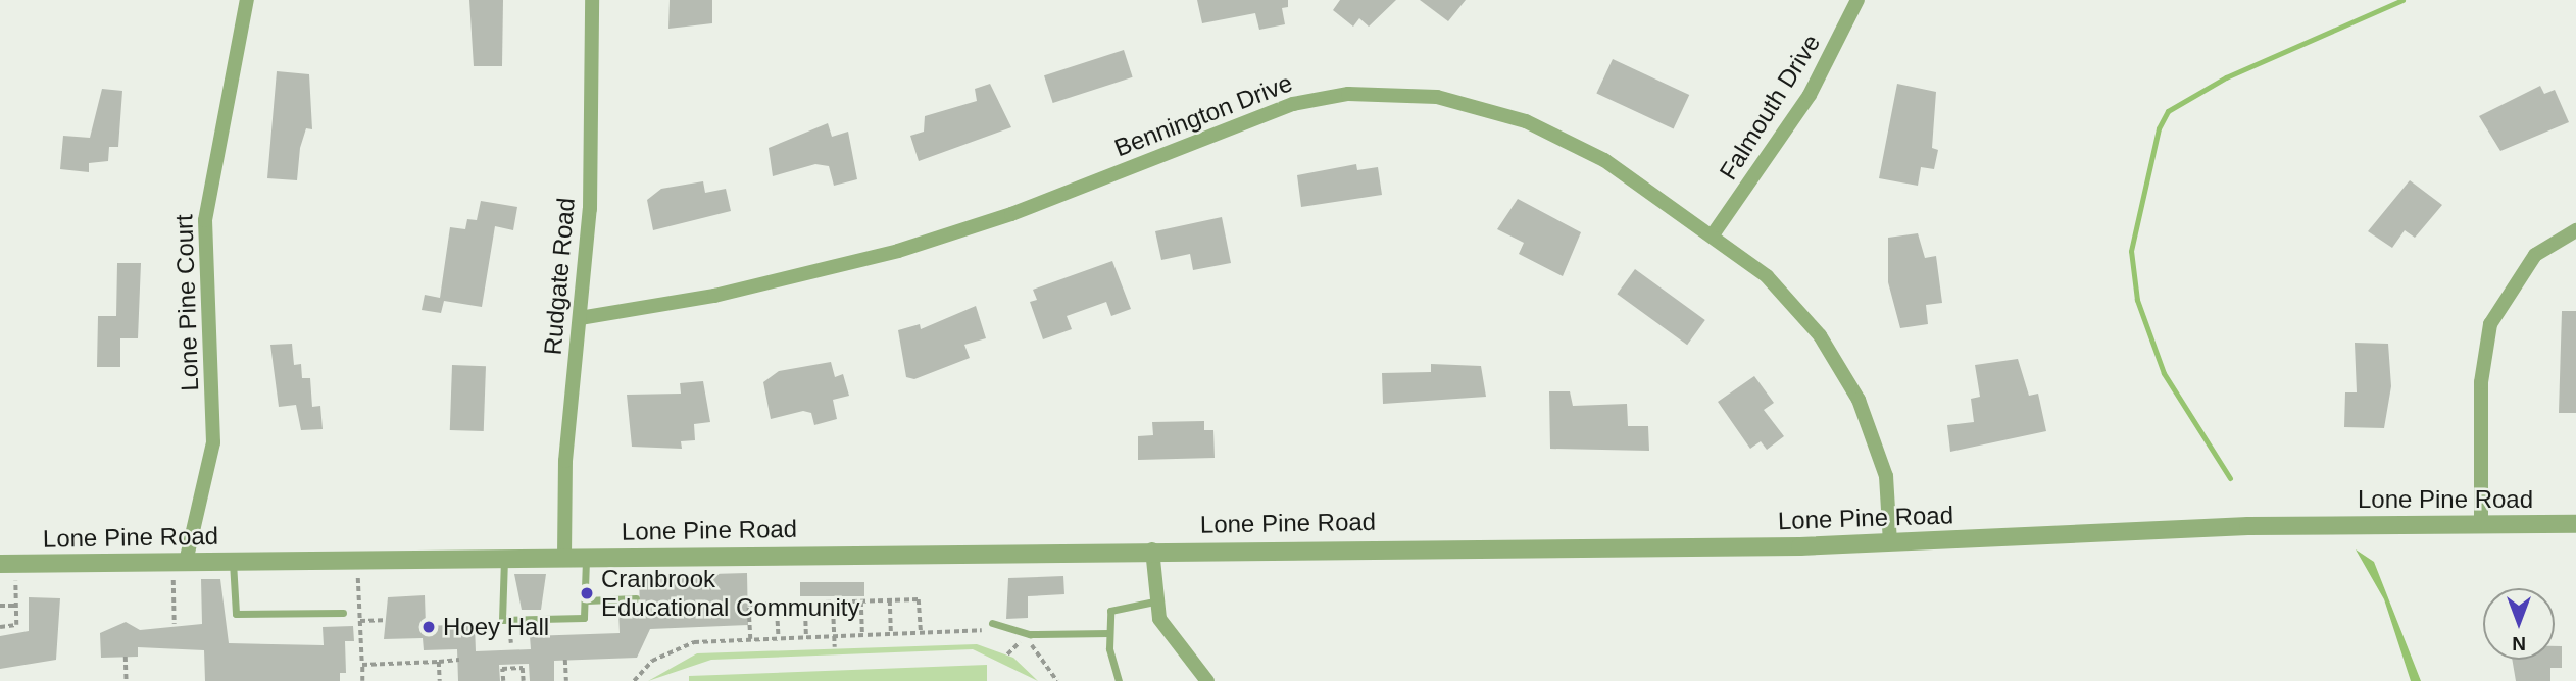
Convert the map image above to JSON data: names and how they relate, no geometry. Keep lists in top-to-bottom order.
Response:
{
  "streets": {
    "street": [
      "Falmouth Drive",
      "Bennington Drive",
      "Rudgate Road",
      "Lone Pine Court",
      "Lone Pine Road"
    ]
  },
  "crossings": [
    ["Falmouth Drive", "Bennington Drive"],
    ["Bennington Drive", "Rudgate Road"],
    ["Bennington Drive", "Lone Pine Road"],
    ["Rudgate Road", "Lone Pine Road"],
    ["Lone Pine Court", "Lone Pine Road"]
  ],
  "places": ["Cranbrook Educational Community", "Hoey Hall"],
  "north": "bottom"
}
